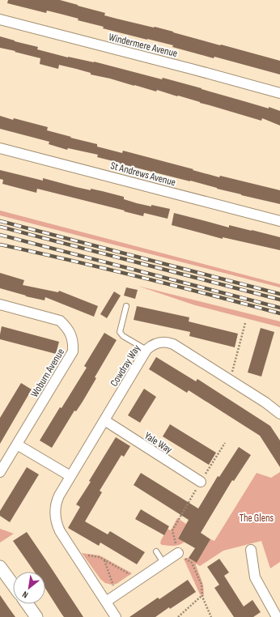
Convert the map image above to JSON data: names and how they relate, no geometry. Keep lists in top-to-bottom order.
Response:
{
  "streets": {
    "street": [
      "Windermere Avenue",
      "St Andrews Avenue",
      "Cowdray Way",
      "Woburn Avenue",
      "Yale Way"
    ]
  },
  "crossings": [
    ["Cowdray Way", "Yale Way"]
  ],
  "parks": ["The Glens"],
  "north": "bottom left"
}
